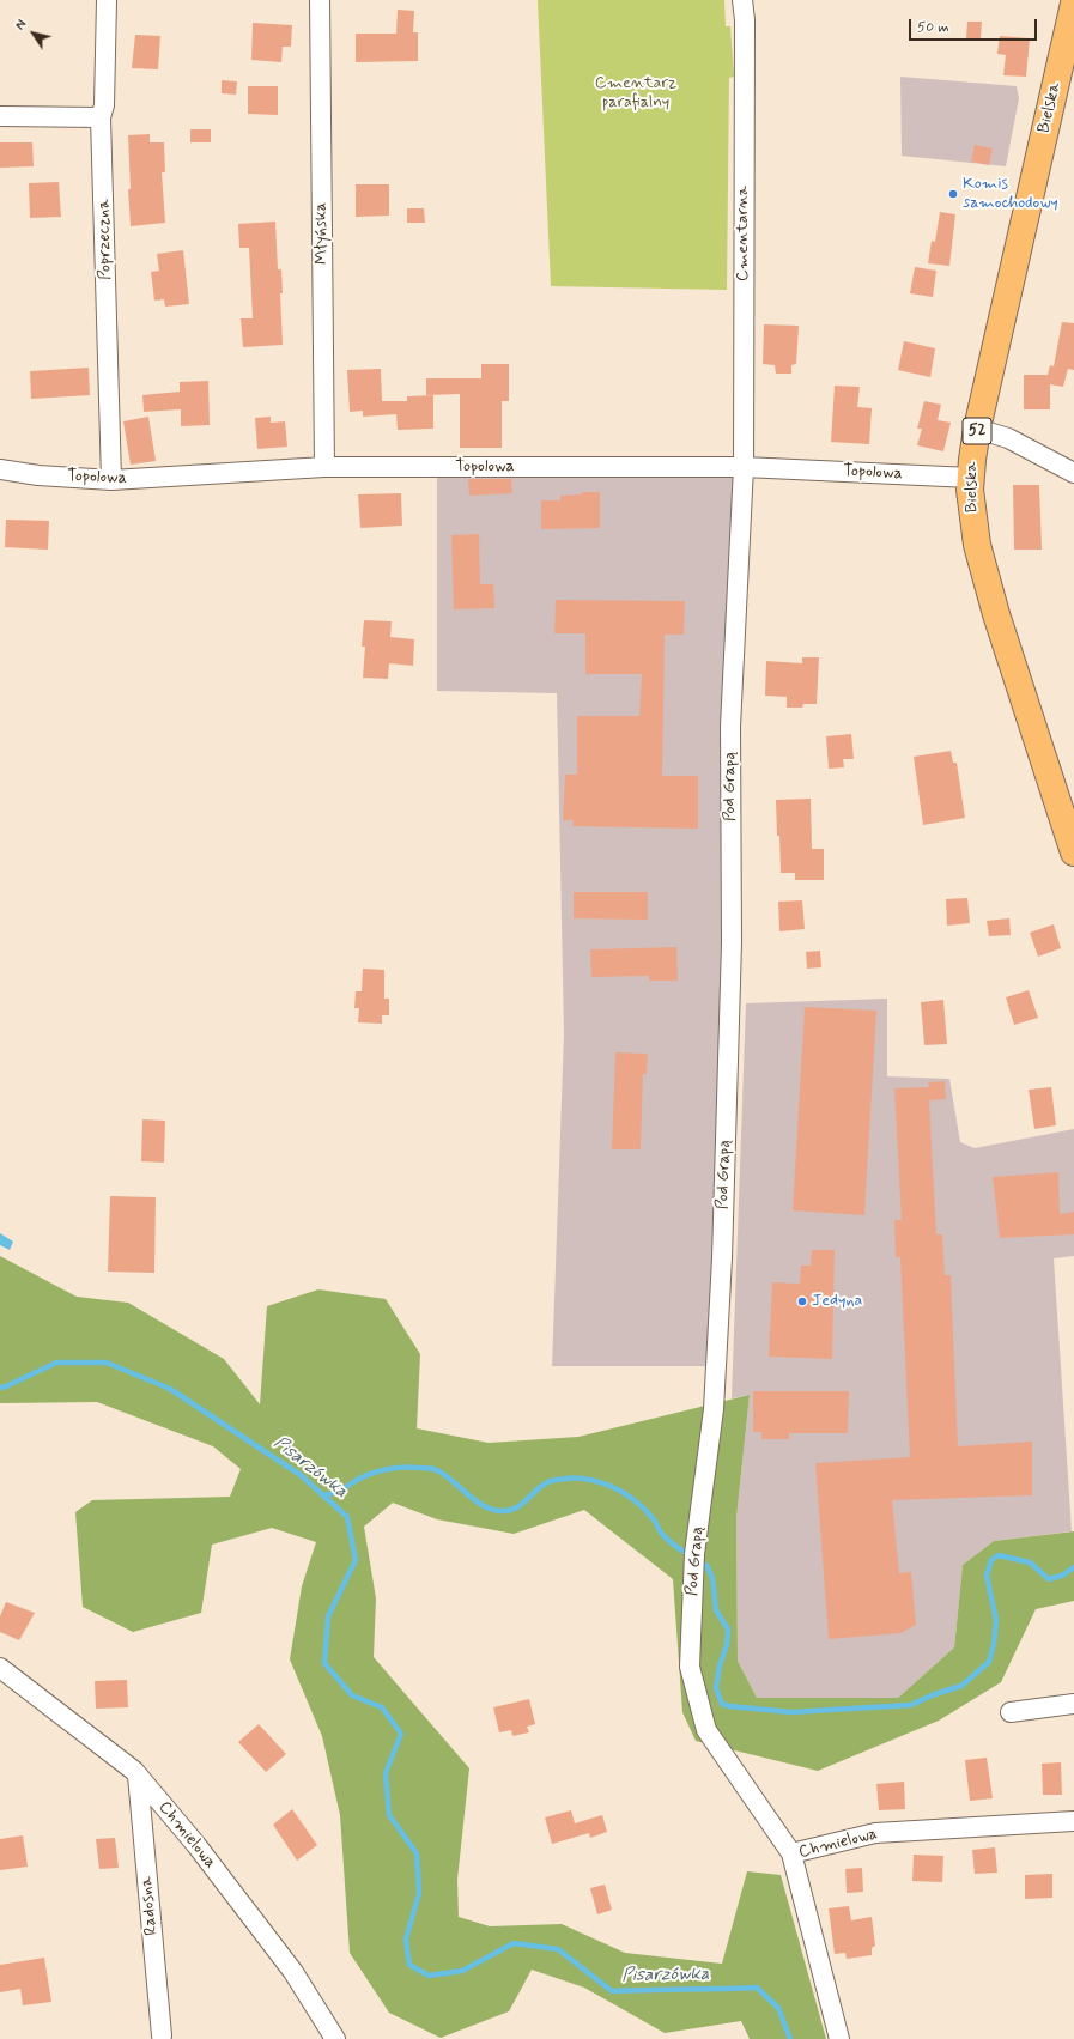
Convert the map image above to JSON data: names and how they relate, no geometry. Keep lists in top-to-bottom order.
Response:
{
  "streets": {
    "main road": ["Bielska", "52"],
    "street": [
      "Młyńska",
      "Cmentarna",
      "Poprzeczna",
      "Topolowa",
      "Pod Grapą",
      "Chmielowa",
      "Radosna"
    ]
  },
  "crossings": [
    ["Bielska", "Topolowa"],
    ["Młyńska", "Topolowa"],
    ["Cmentarna", "Topolowa"],
    ["Cmentarna", "Pod Grapą"],
    ["Poprzeczna", "Topolowa"],
    ["Topolowa", "Pod Grapą"],
    ["Pod Grapą", "Chmielowa"],
    ["Chmielowa", "Radosna"]
  ],
  "water": ["Pisarzówka"],
  "parks": ["Cmentarz parafialny"],
  "places": ["Komis samochodowy", "Jedyna"],
  "scale_bar": "50 m",
  "north": "top left"
}
